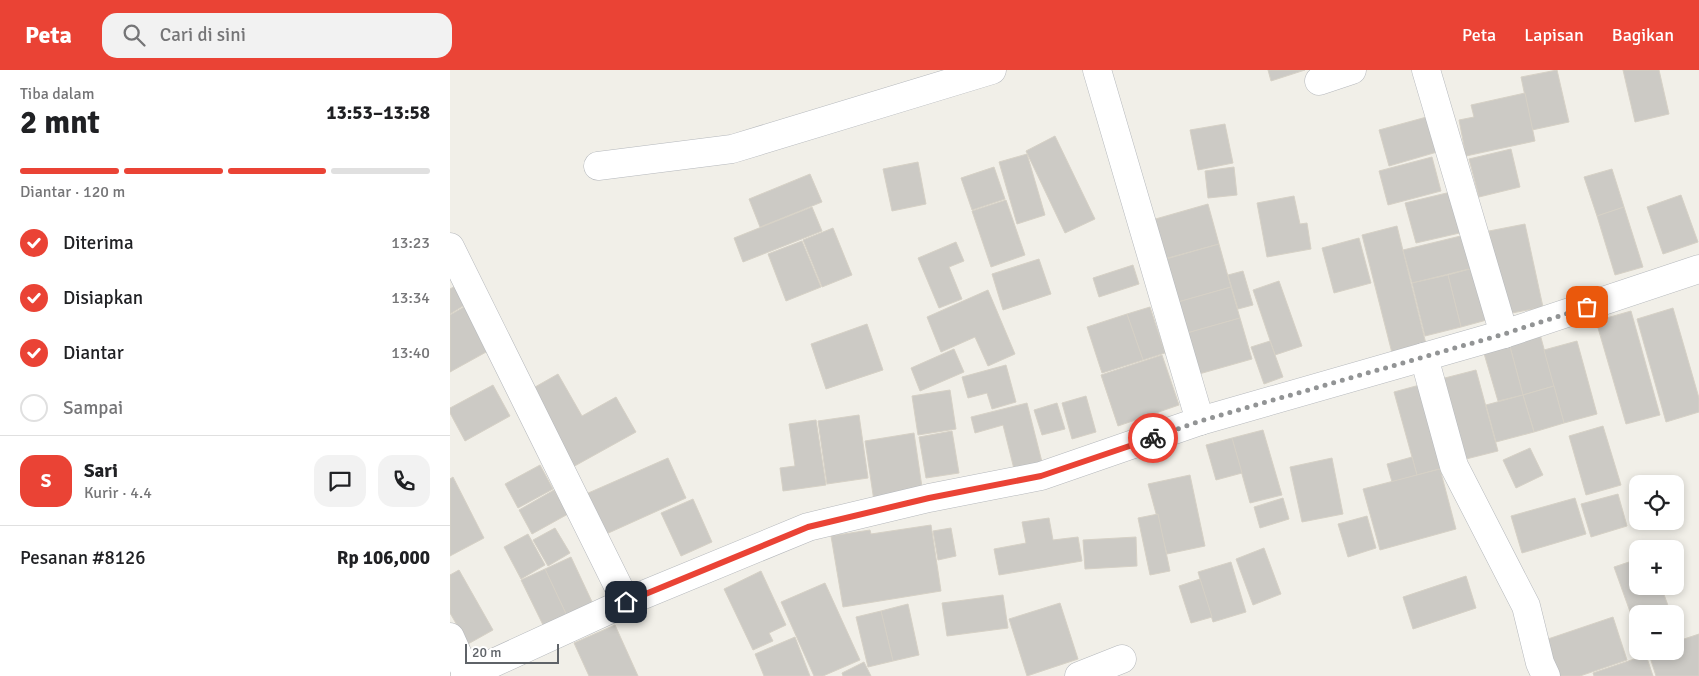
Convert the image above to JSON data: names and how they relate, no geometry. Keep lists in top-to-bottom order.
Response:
{
  "scale_bar": "20 m",
  "page": {
    "header": "Peta",
    "search": "Cari di sini",
    "nav": ["Peta", "Lapisan", "Bagikan"],
    "heading": ["2 mnt", "Tiba dalam", "13:53–13:58"],
    "panel": [
      "Sari",
      "Kurir · 4.4",
      "Pesanan #8126",
      "Rp 106,000"
    ],
    "bar": "Diantar · 120 m",
    "list": [
      ["Diterima", "13:23"],
      ["Disiapkan", "13:34"],
      ["Diantar", "13:40"],
      "Sampai"
    ],
    "round": "S",
    "map_buttons": ["+", "−"],
    "scale": "20 m"
  }
}
